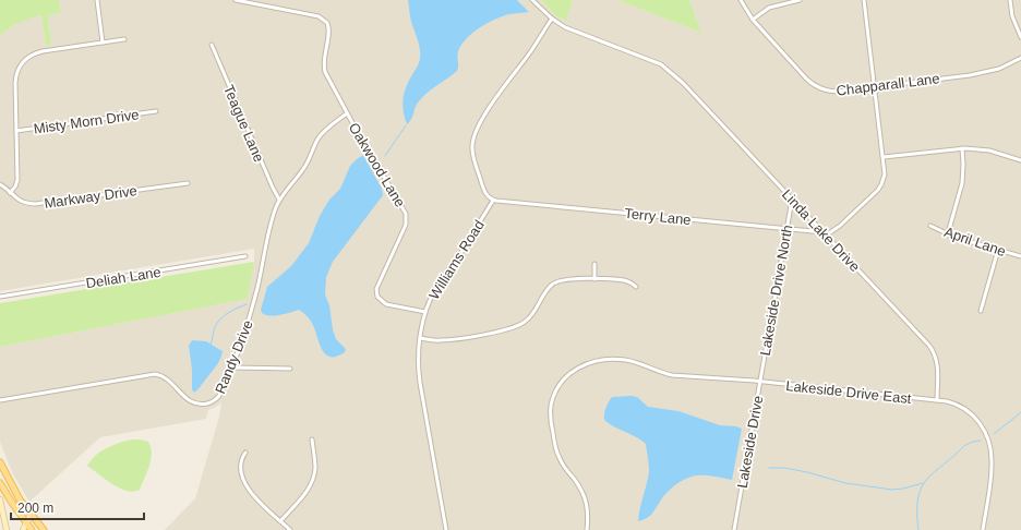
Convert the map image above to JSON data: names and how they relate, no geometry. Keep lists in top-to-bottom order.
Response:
{
  "streets": {
    "street": [
      "Chapparall Lane",
      "Misty Morn Drive",
      "Teague Lane",
      "Oakwood Lane",
      "Markway Drive",
      "Terry Lane",
      "Linda Lake Drive",
      "April Lane",
      "Williams Road",
      "Deliah Lane",
      "Lakeside Drive North",
      "Randy Drive",
      "Lakeside Drive East",
      "Lakeside Drive"
    ]
  },
  "crossings": [
    ["Teague Lane", "Randy Drive"],
    ["Oakwood Lane", "Williams Road"],
    ["Oakwood Lane", "Randy Drive"],
    ["Terry Lane", "Linda Lake Drive"],
    ["Terry Lane", "Williams Road"],
    ["Terry Lane", "Lakeside Drive North"],
    ["Linda Lake Drive", "Lakeside Drive North"],
    ["Linda Lake Drive", "Lakeside Drive East"],
    ["Lakeside Drive North", "Lakeside Drive East"],
    ["Lakeside Drive North", "Lakeside Drive"],
    ["Lakeside Drive East", "Lakeside Drive"]
  ],
  "scale_bar": "200 m"
}
